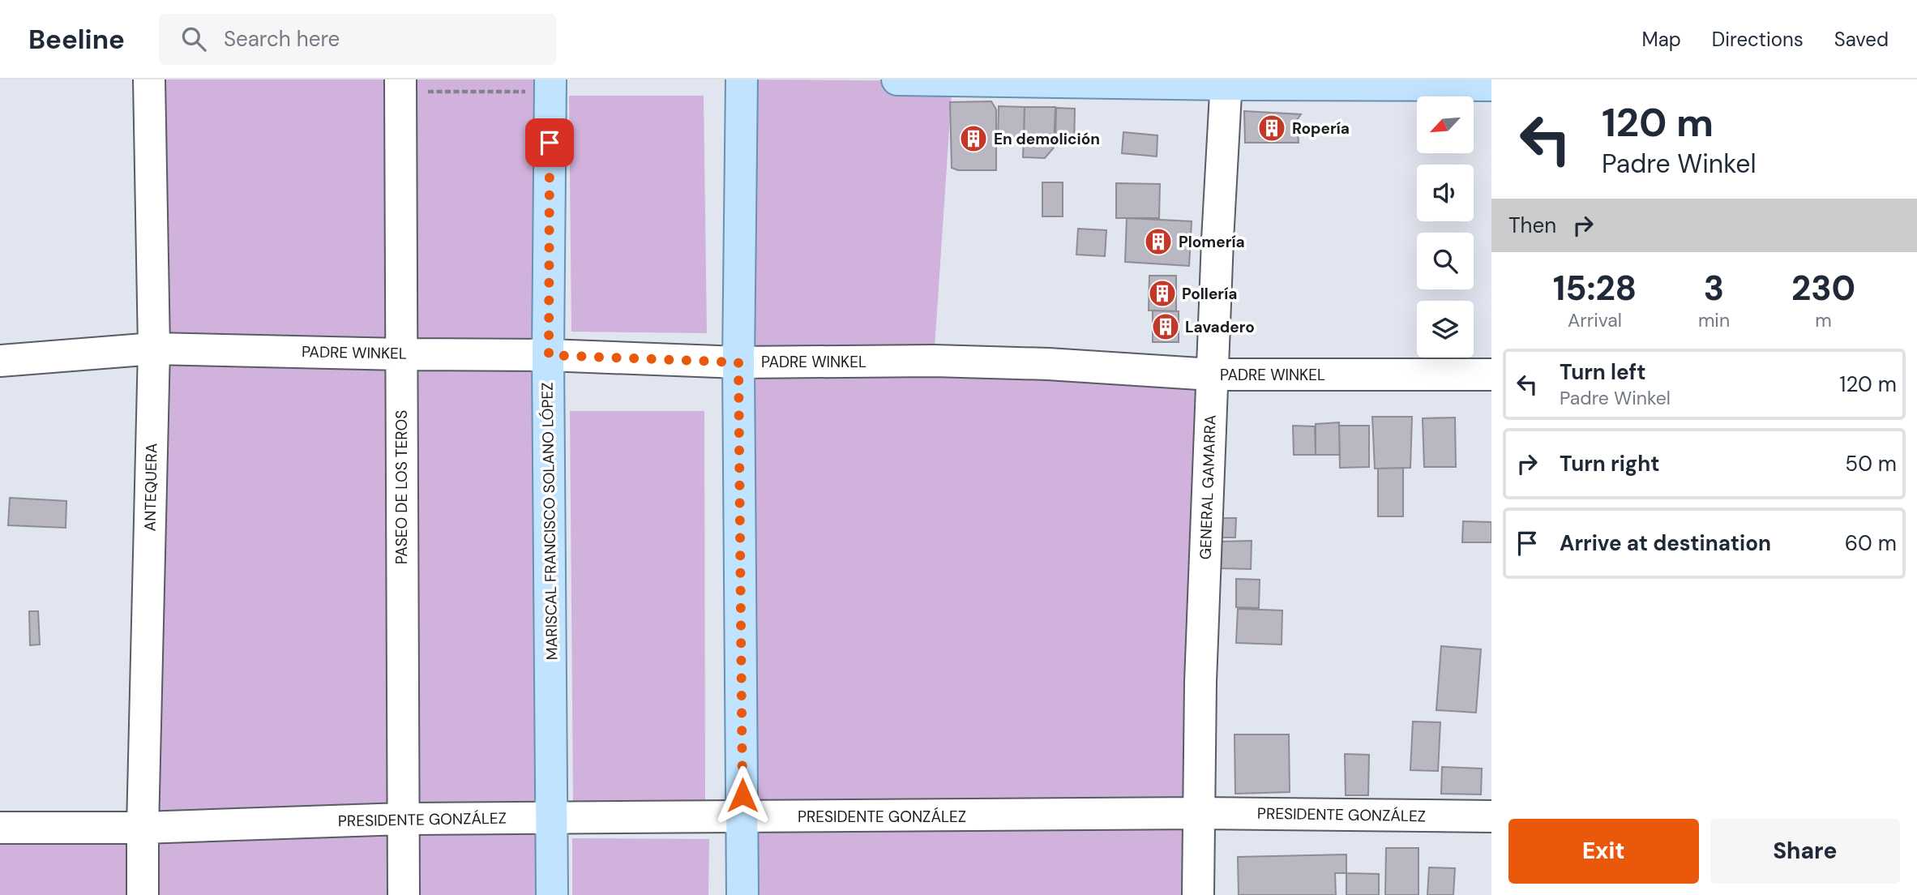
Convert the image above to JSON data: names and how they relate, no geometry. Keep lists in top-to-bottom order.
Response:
{
  "streets": {
    "main road": ["MARISCAL FRANCISCO SOLANO LÓPEZ"],
    "street": [
      "PADRE WINKEL",
      "ANTEQUERA",
      "PASEO DE LOS TEROS",
      "GENERAL GAMARRA",
      "PRESIDENTE GONZÁLEZ"
    ]
  },
  "crossings": [
    ["PADRE WINKEL", "ANTEQUERA"],
    ["PADRE WINKEL", "PASEO DE LOS TEROS"],
    ["PADRE WINKEL", "GENERAL GAMARRA"],
    ["PADRE WINKEL", "MARISCAL FRANCISCO SOLANO LÓPEZ"],
    ["ANTEQUERA", "PRESIDENTE GONZÁLEZ"],
    ["PASEO DE LOS TEROS", "PRESIDENTE GONZÁLEZ"],
    ["GENERAL GAMARRA", "PRESIDENTE GONZÁLEZ"],
    ["MARISCAL FRANCISCO SOLANO LÓPEZ", "PRESIDENTE GONZÁLEZ"]
  ],
  "places": {
    "building": [
      "Ropería",
      "En demolición",
      "Plomería",
      "Pollería",
      "Lavadero"
    ]
  },
  "north": "bottom left",
  "page": {
    "header": "Beeline",
    "search": "Search here",
    "nav": ["Map", "Directions", "Saved"],
    "turn": ["120 m", "Padre Winkel"],
    "then": "Then",
    "eta": [
      "15:28",
      "Arrival",
      "3",
      "min",
      "230",
      "m"
    ],
    "list": [
      {
        "name": "Turn left",
        "note": "Padre Winkel",
        "value": "120 m"
      },
      {
        "name": "Turn right",
        "value": "50 m"
      },
      {
        "name": "Arrive at destination",
        "value": "60 m"
      }
    ],
    "buttons": ["Exit", "Share"]
  }
}
